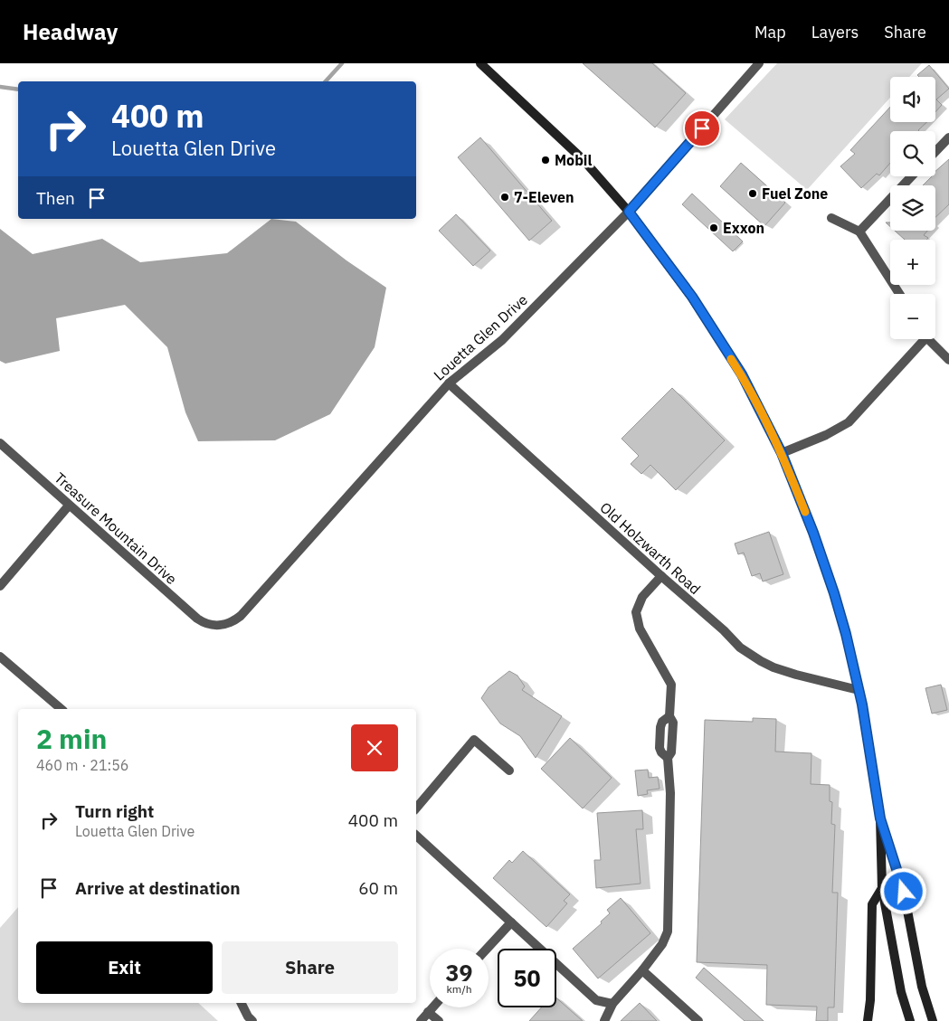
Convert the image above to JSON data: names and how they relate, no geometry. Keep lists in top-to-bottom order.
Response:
{
  "streets": {
    "street": ["Louetta Glen Drive", "Treasure Mountain Drive", "Old Holzwarth Road"]
  },
  "crossings": [
    ["Louetta Glen Drive", "Treasure Mountain Drive"],
    ["Louetta Glen Drive", "Old Holzwarth Road"]
  ],
  "places": [
    "Mobil",
    "Fuel Zone",
    "7-Eleven",
    "Exxon"
  ],
  "page": {
    "header": "Headway",
    "nav": ["Map", "Layers", "Share"],
    "map_buttons": ["+", "−"],
    "turn": ["400 m", "Louetta Glen Drive"],
    "then": "Then",
    "heading": ["2 min", "460 m · 21:56"],
    "list": [
      {
        "name": "Turn right",
        "note": "Louetta Glen Drive",
        "value": "400 m"
      },
      {
        "name": "Arrive at destination",
        "value": "60 m"
      }
    ],
    "buttons": ["Exit", "Share"],
    "speed": "39 km/h",
    "limit": "50"
  }
}
